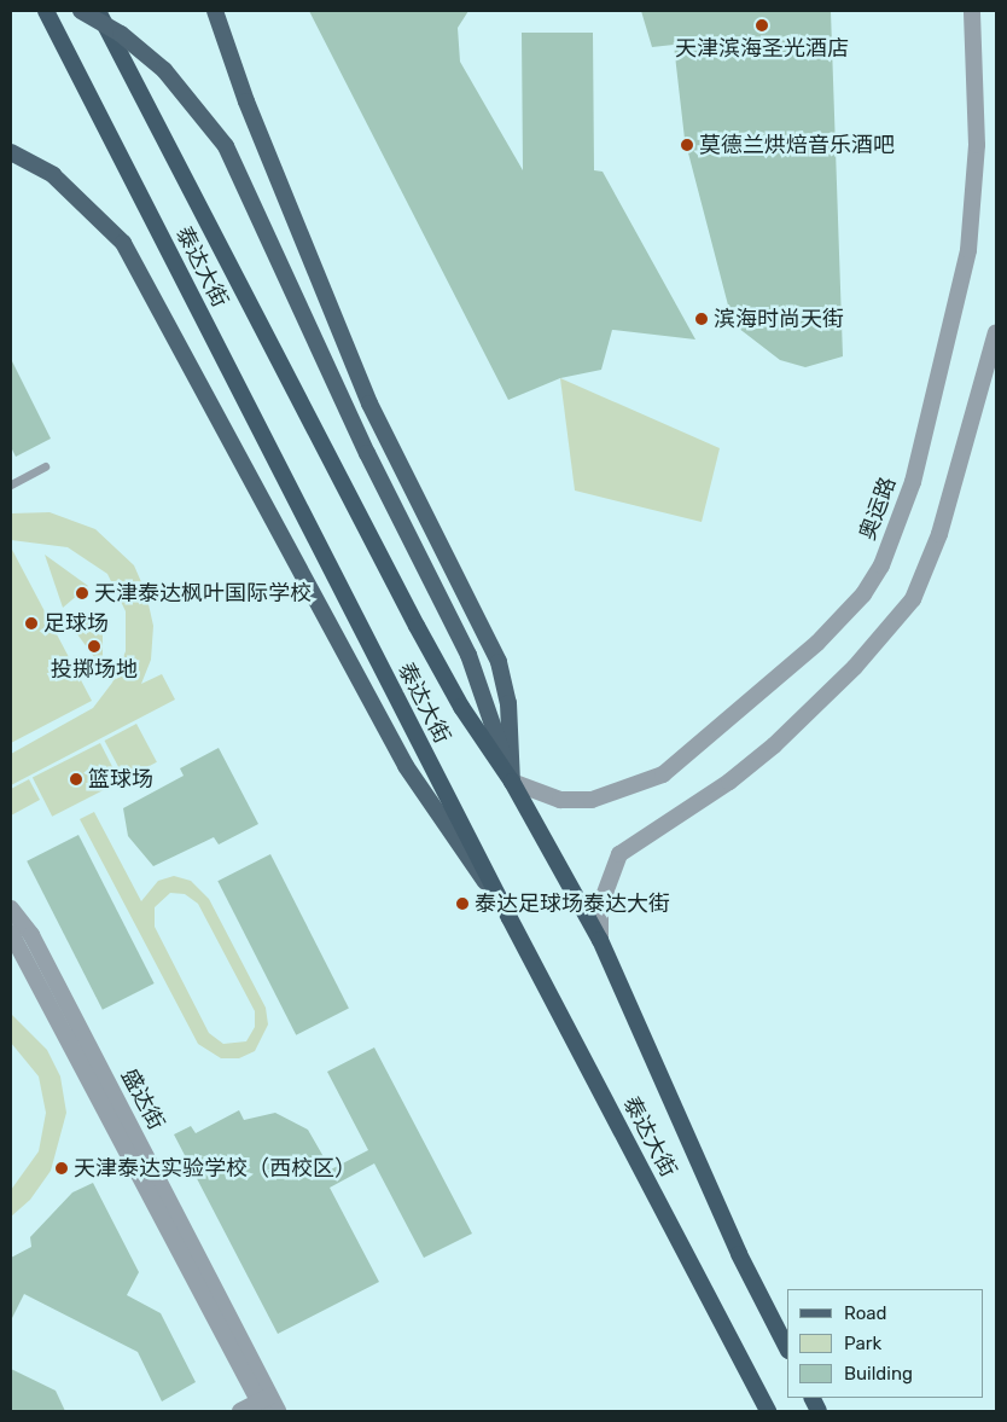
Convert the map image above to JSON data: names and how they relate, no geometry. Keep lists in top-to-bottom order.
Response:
{
  "streets": {
    "highway": ["泰达大街"],
    "street": ["奥运路", "盛达街"]
  },
  "crossings": [
    ["泰达大街", "奥运路"]
  ],
  "places": [
    "天津滨海圣光酒店",
    "莫德兰烘焙音乐酒吧",
    "滨海时尚天街",
    "天津泰达枫叶国际学校",
    "足球场",
    "投掷场地",
    "篮球场",
    "泰达足球场泰达大街",
    "天津泰达实验学校（西校区）"
  ],
  "legend": ["Road", "Park", "Building"]
}
